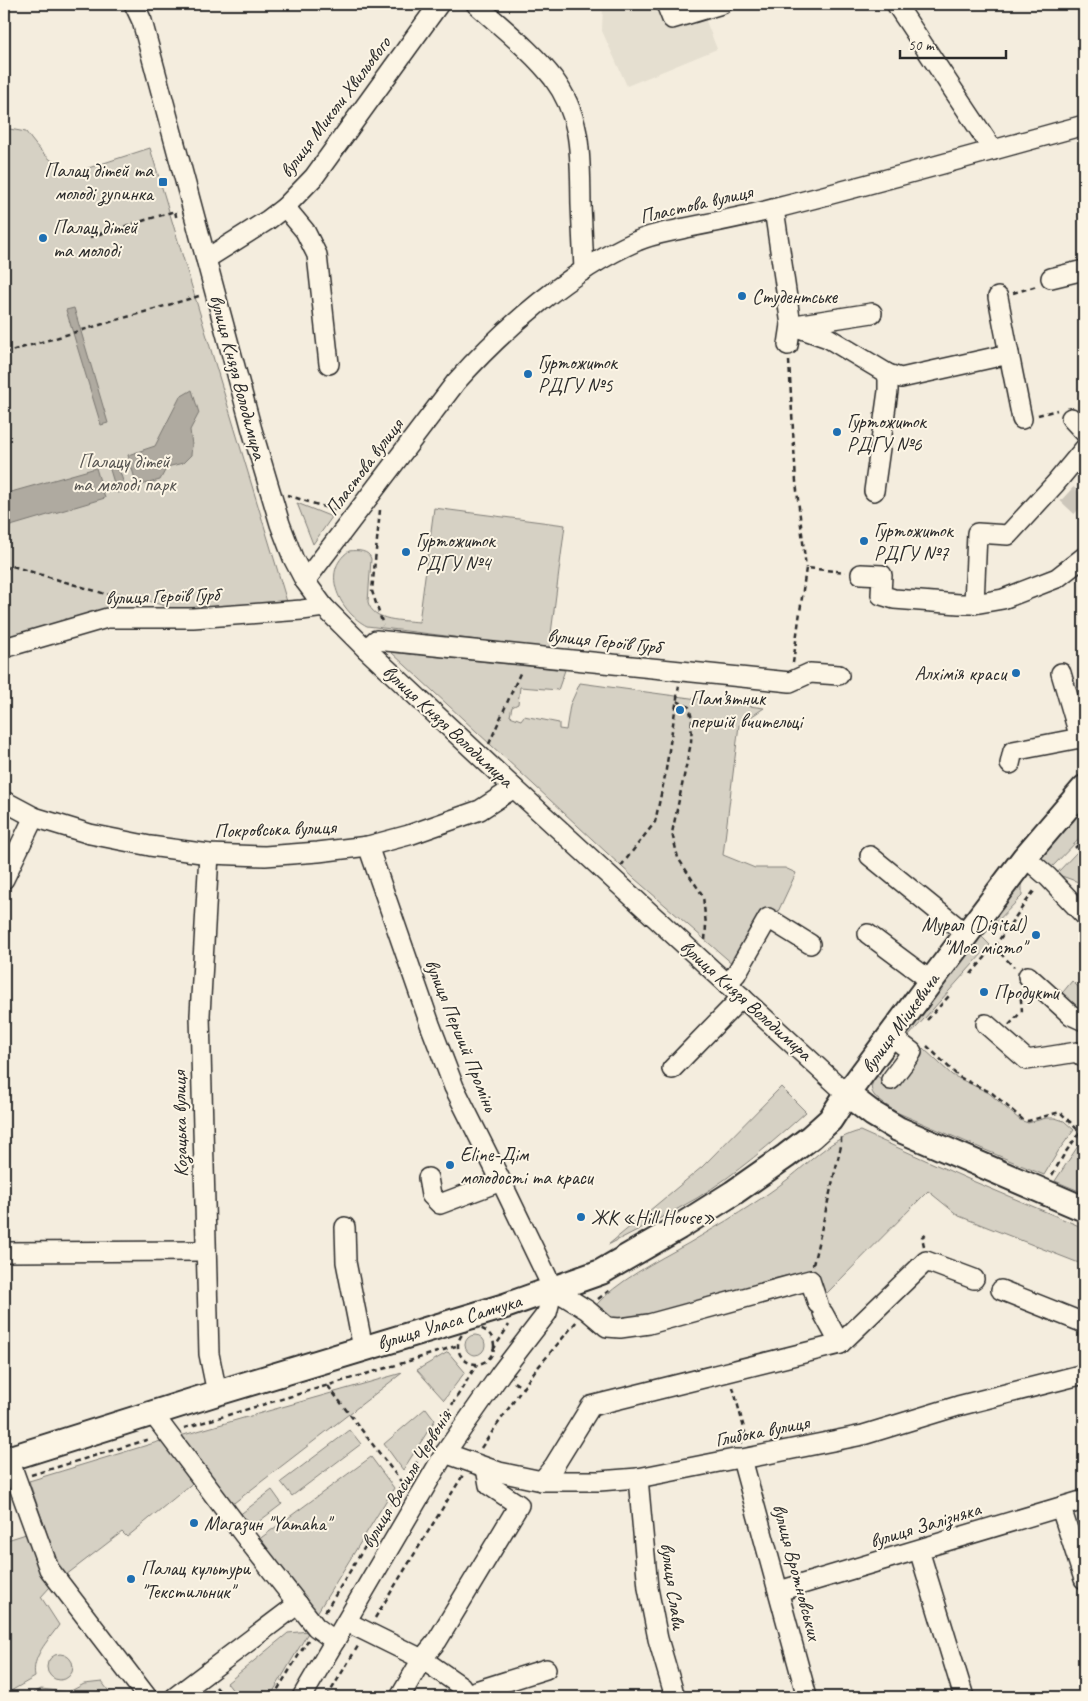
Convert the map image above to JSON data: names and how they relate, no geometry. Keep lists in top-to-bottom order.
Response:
{
  "streets": {
    "main road": ["вулиця Князя Володимира", "вулиця Міцкевича", "вулиця Уласа Самчука"],
    "street": [
      "вулиця Миколи Хвильового",
      "Пластова вулиця",
      "вулиця Героїв Гурб",
      "Покровська вулиця",
      "вулиця Перший Промінь",
      "Козацька вулиця",
      "Глибока вулиця",
      "вулиця Василя Червонія",
      "вулиця Залізняка",
      "вулиця Вротновських",
      "вулиця Слави"
    ]
  },
  "crossings": [
    ["вулиця Миколи Хвильового", "вулиця Князя Володимира"],
    ["Пластова вулиця", "вулиця Князя Володимира"],
    ["вулиця Князя Володимира", "вулиця Героїв Гурб"],
    ["вулиця Князя Володимира", "Покровська вулиця"],
    ["вулиця Князя Володимира", "вулиця Міцкевича"],
    ["вулиця Князя Володимира", "вулиця Уласа Самчука"],
    ["Покровська вулиця", "вулиця Перший Промінь"],
    ["Покровська вулиця", "Козацька вулиця"],
    ["вулиця Міцкевича", "вулиця Уласа Самчука"],
    ["вулиця Перший Промінь", "вулиця Уласа Самчука"],
    ["вулиця Перший Промінь", "вулиця Василя Червонія"],
    ["Козацька вулиця", "вулиця Уласа Самчука"],
    ["вулиця Уласа Самчука", "вулиця Василя Червонія"],
    ["Глибока вулиця", "вулиця Василя Червонія"],
    ["Глибока вулиця", "вулиця Вротновських"],
    ["Глибока вулиця", "вулиця Слави"],
    ["вулиця Залізняка", "вулиця Вротновських"]
  ],
  "parks": ["Палацу дітей та молоді парк"],
  "places": {
    "transit": ["Палац дітей та молоді зупинка"],
    "other": [
      "Палац дітей та молоді",
      "Студентське",
      "Гуртожиток РДГУ №5",
      "Гуртожиток РДГУ №6",
      "Гуртожиток РДГУ №7",
      "Гуртожиток РДГУ №4",
      "Алхімія краси",
      "Пам’ятник першій вчительці",
      "Мурал (Digital) \"Моє місто\"",
      "Продукти",
      "Eline-Дім молодості та краси",
      "ЖК «Hill House»",
      "Магазин \"Yamaha\"",
      "Палац культури \"Текстильник\""
    ]
  },
  "scale_bar": "50 m"
}
